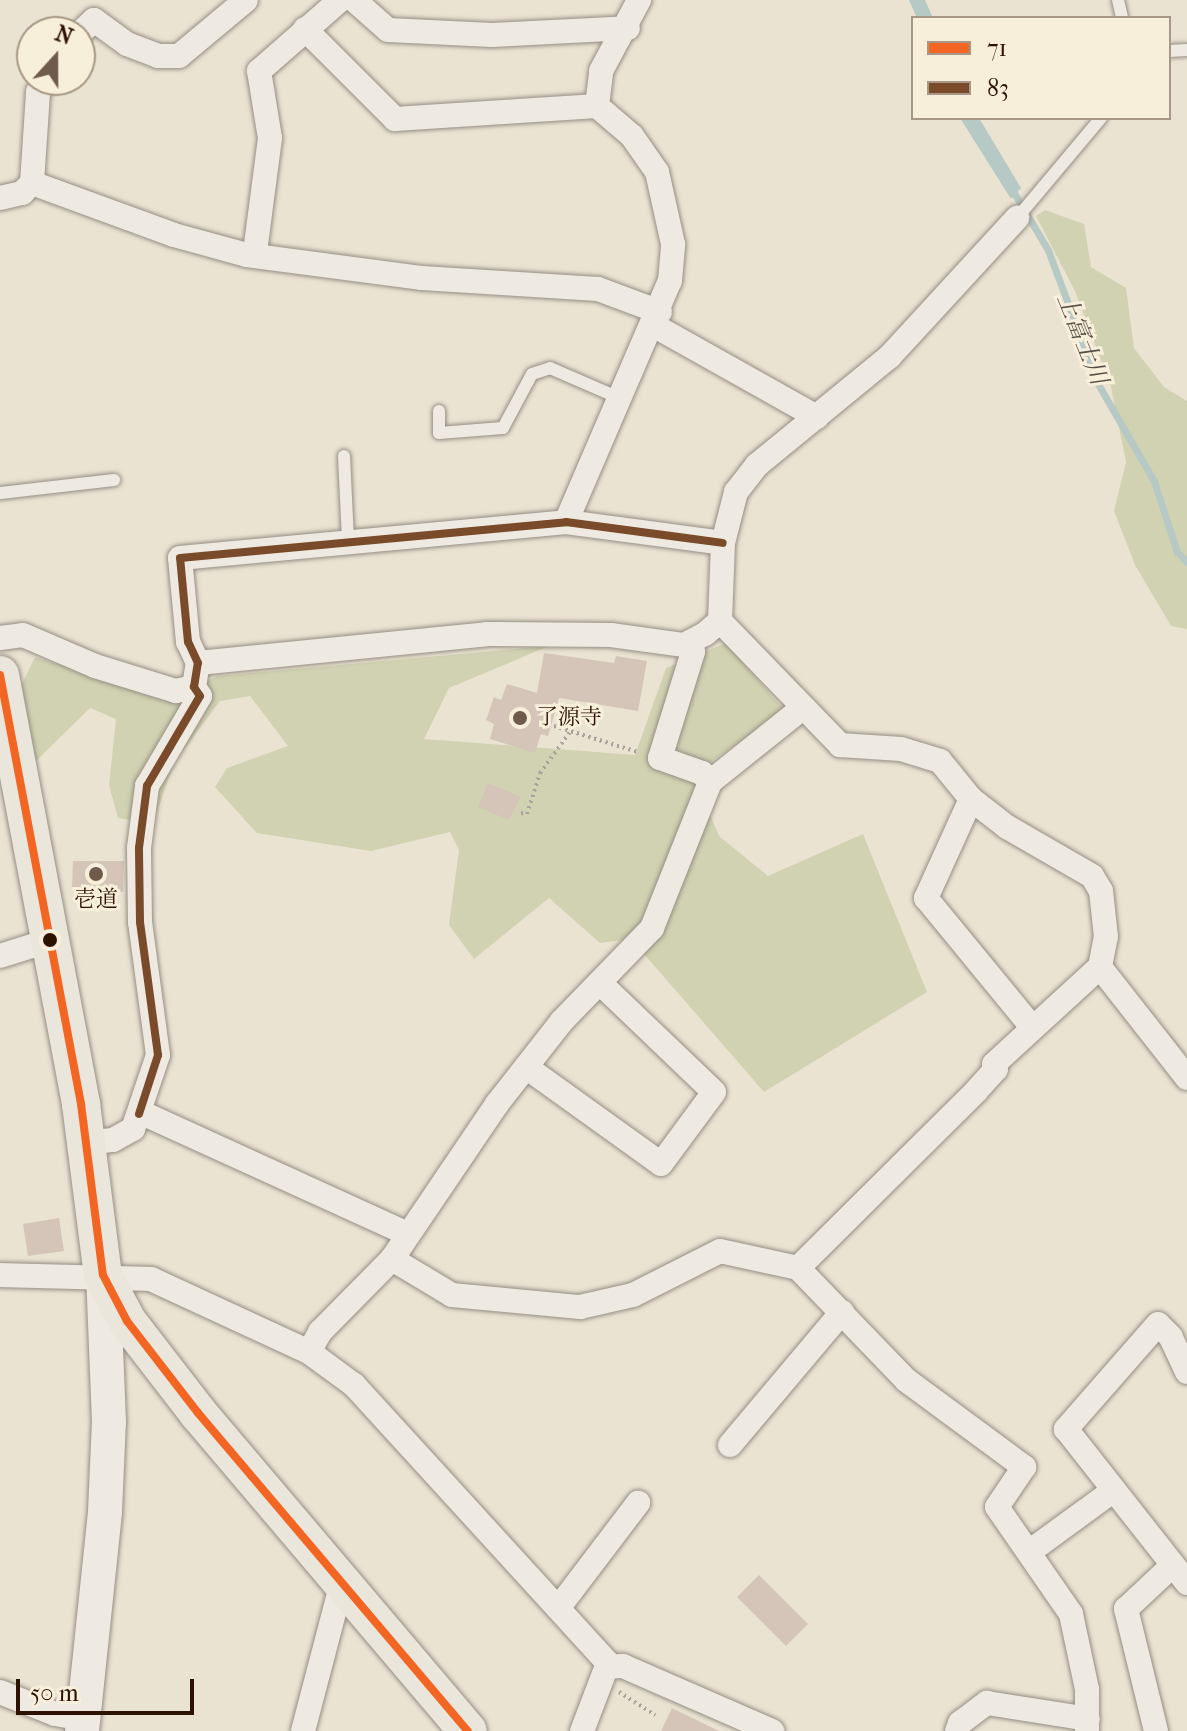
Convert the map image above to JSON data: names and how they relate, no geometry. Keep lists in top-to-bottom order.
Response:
{
  "water": ["上富士川"],
  "places": ["了源寺", "壱道"],
  "lines": ["transit line 83", "transit line 71"],
  "legend": ["71", "83"],
  "scale_bar": "50 m",
  "north": "top"
}
